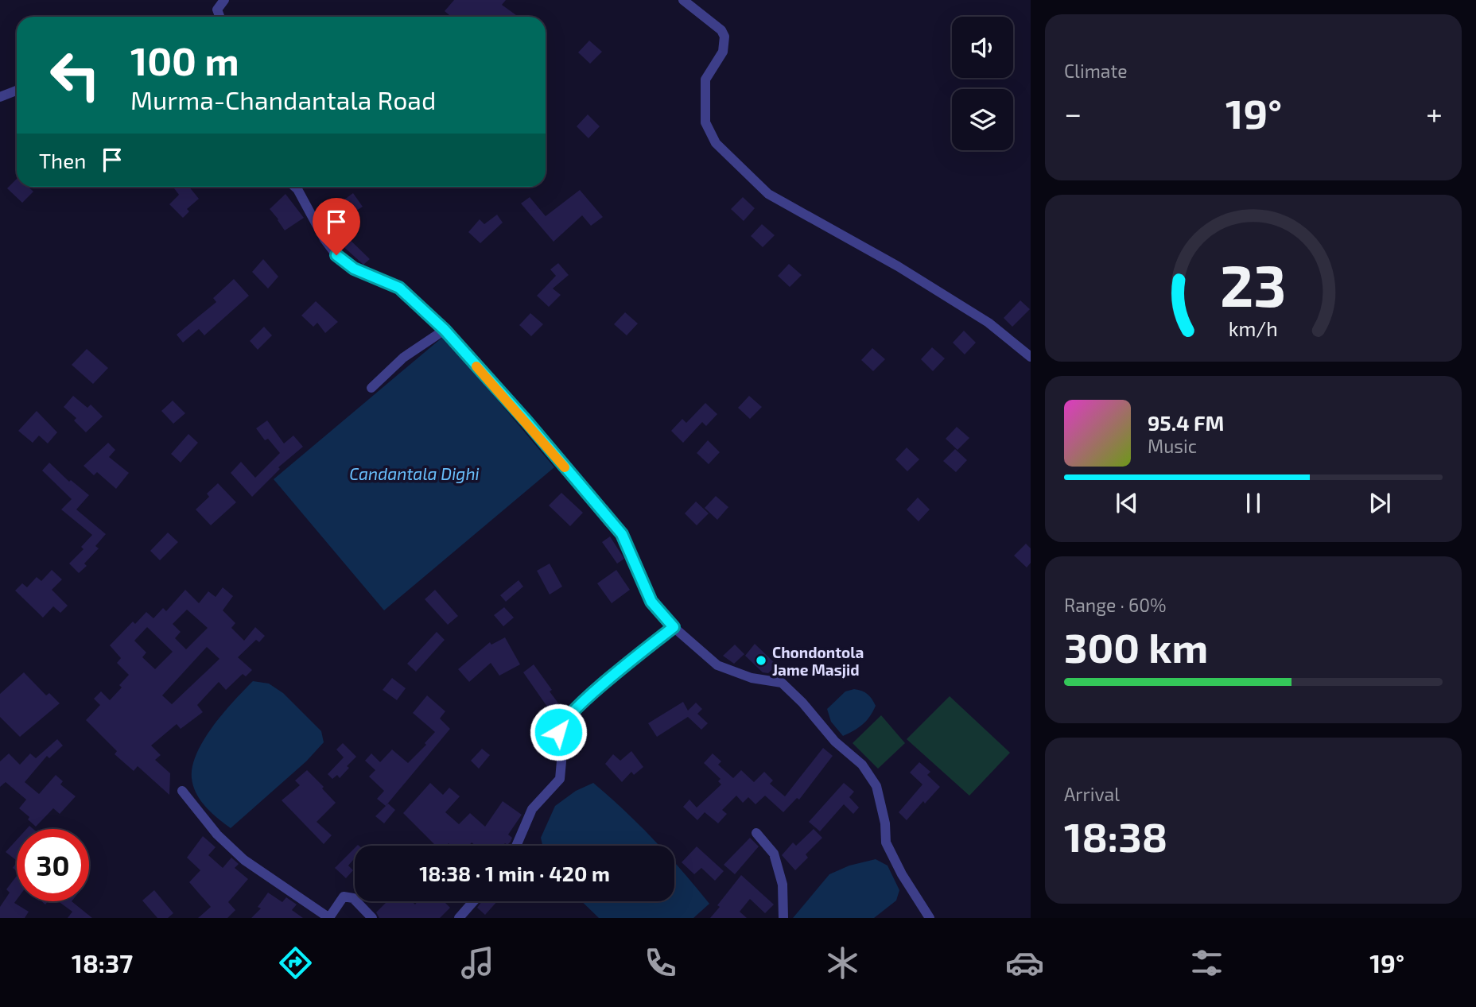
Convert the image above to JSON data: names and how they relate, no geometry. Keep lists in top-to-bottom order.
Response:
{
  "water": ["Candantala Dighi"],
  "places": ["Chondontola Jame Masjid"],
  "page": {
    "tile": [
      "Climate",
      ["Range · 60%", "300 km"],
      ["Arrival", "18:38"]
    ],
    "turn": ["100 m", "Murma-Chandantala Road"],
    "heat": ["−", "19°", "+"],
    "then": "Then",
    "song": ["95.4 FM", "Music"],
    "limit": "30",
    "trip": "18:38 · 1 min · 420 m",
    "tabs": ["18:37", "19°"],
    "gauge": ["23", "km/h"]
  }
}
